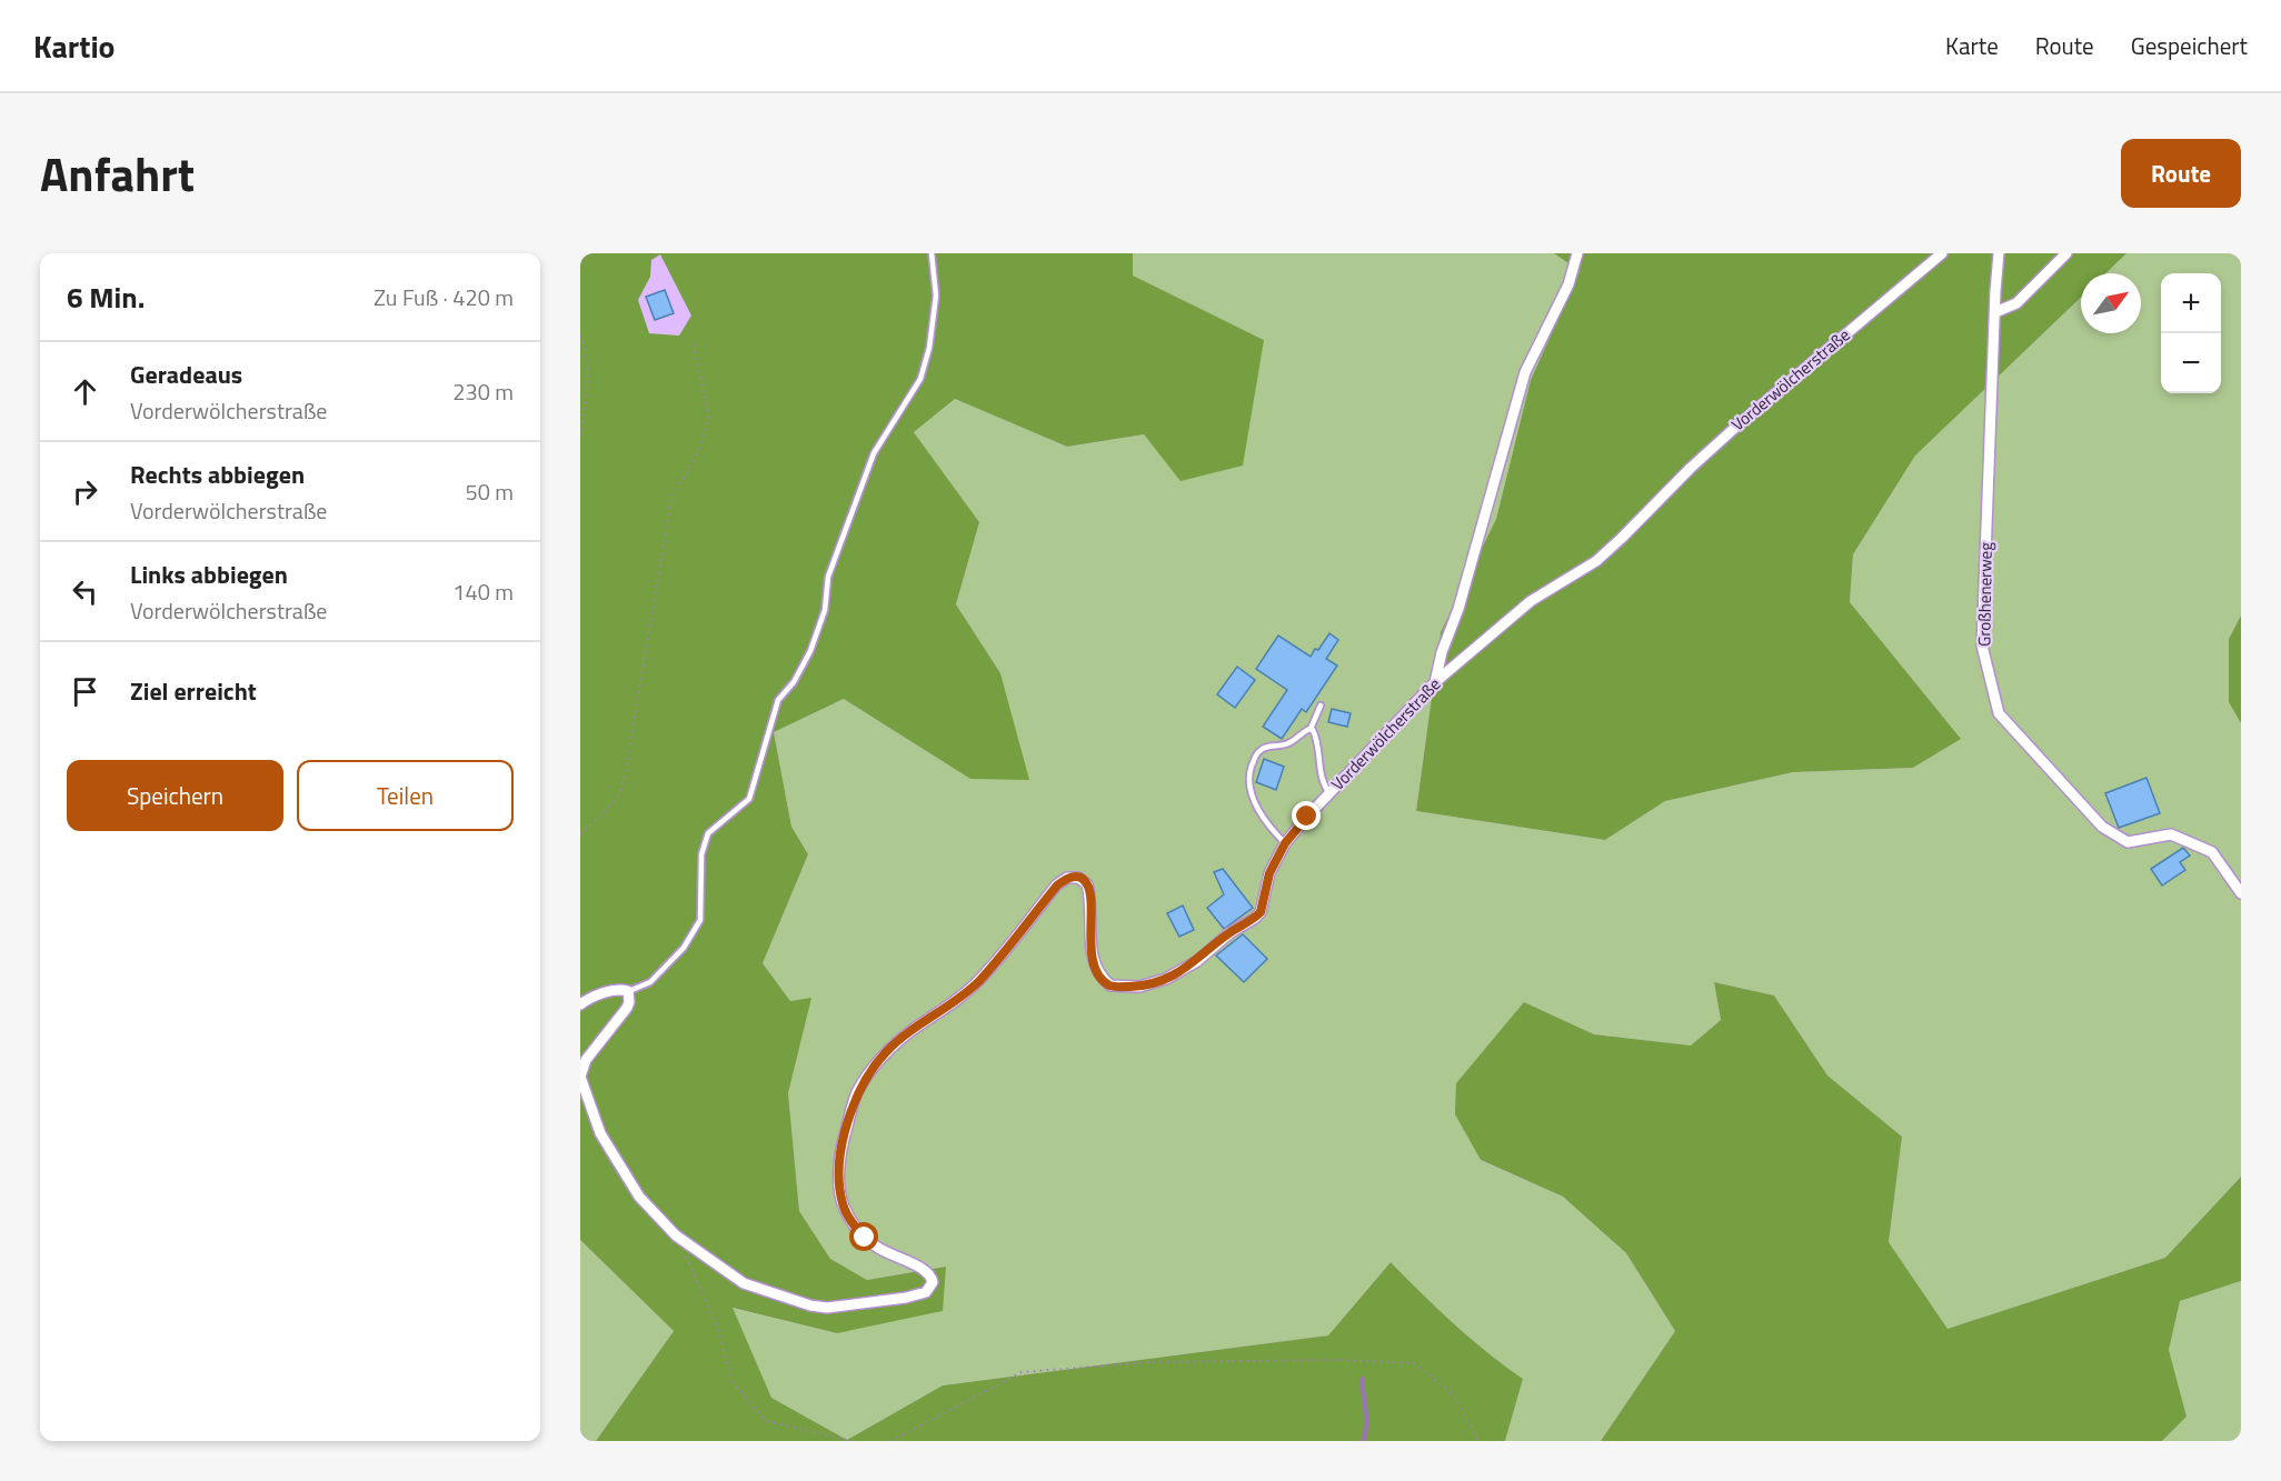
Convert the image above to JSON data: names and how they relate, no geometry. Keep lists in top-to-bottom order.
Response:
{
  "streets": {
    "street": ["Vorderwölcherstraße", "Großhenerweg"]
  },
  "north": "top right",
  "page": {
    "header": "Kartio",
    "nav": ["Karte", "Route", "Gespeichert"],
    "title": "Anfahrt",
    "buttons": [
      "Route",
      ["Speichern", "Teilen"]
    ],
    "heading": ["6 Min.", "Zu Fuß · 420 m"],
    "map_buttons": ["+", "−"],
    "list": [
      ["Geradeaus", "Vorderwölcherstraße", "230 m"],
      ["Rechts abbiegen", "Vorderwölcherstraße", "50 m"],
      ["Links abbiegen", "Vorderwölcherstraße", "140 m"],
      "Ziel erreicht"
    ]
  }
}
